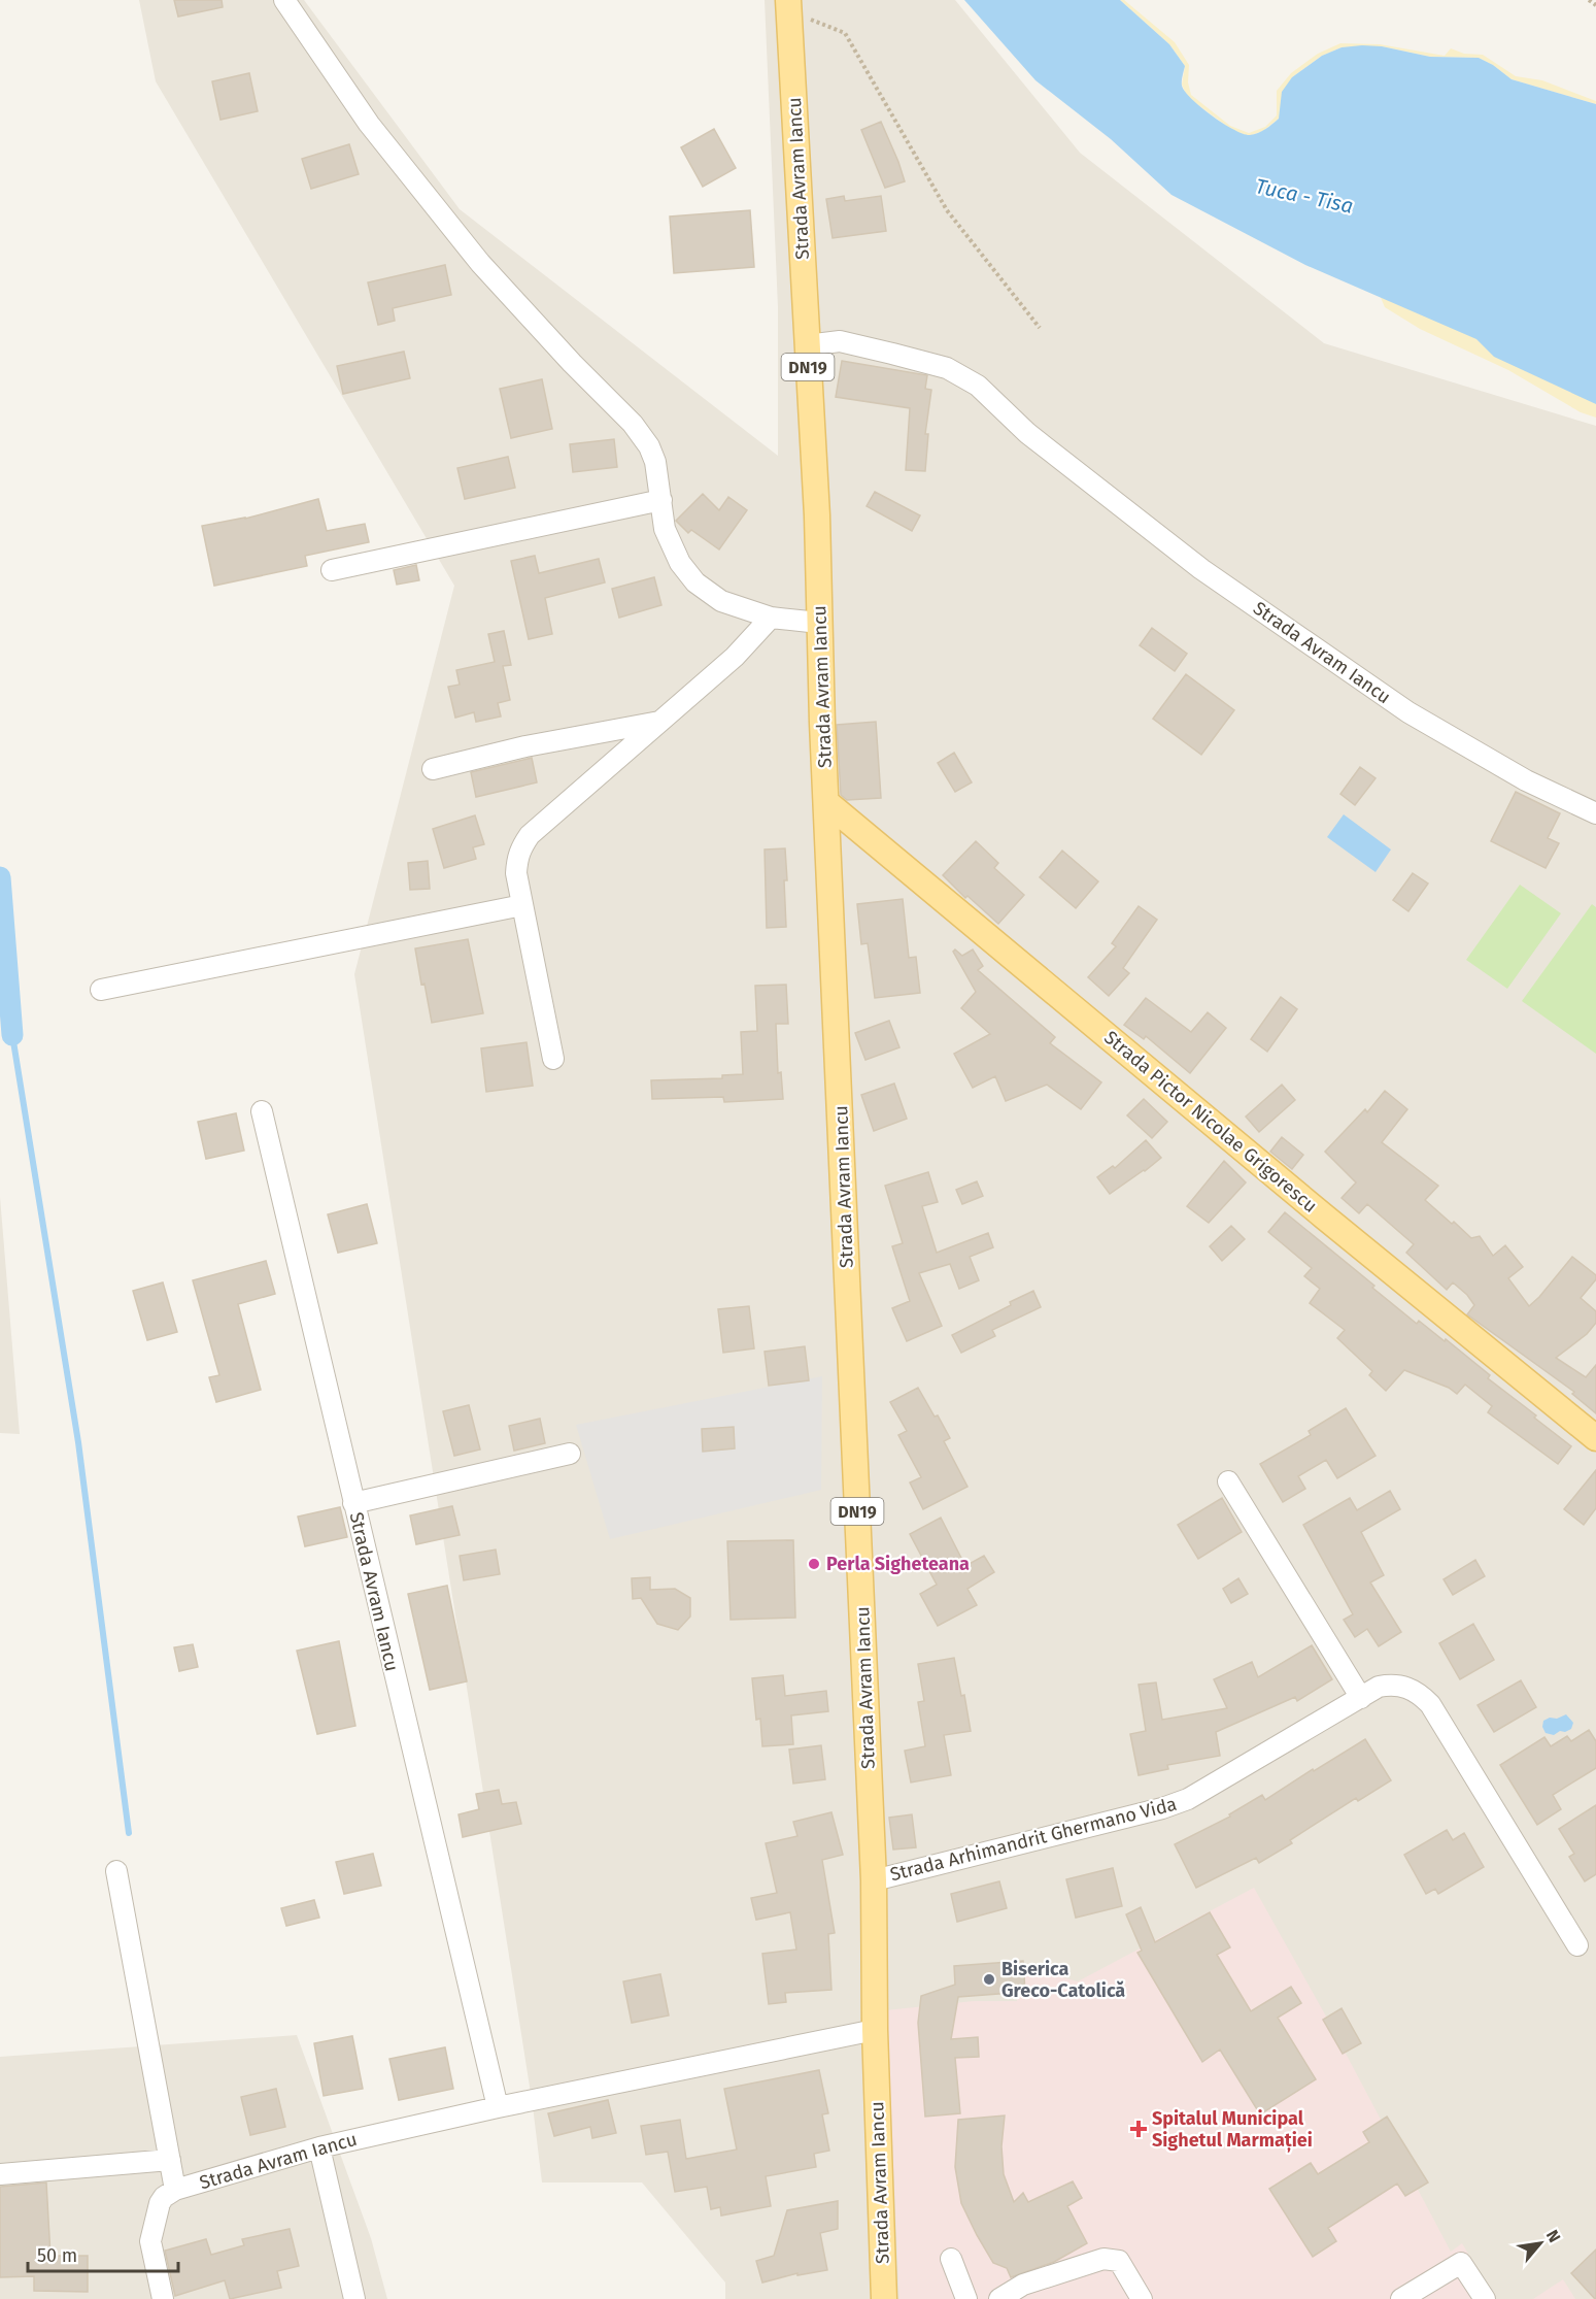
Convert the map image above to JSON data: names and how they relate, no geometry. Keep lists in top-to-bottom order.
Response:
{
  "streets": {
    "main road": ["Strada Avram Iancu", "DN19", "Strada Pictor Nicolae Grigorescu"],
    "street": ["Strada Arhimandrit Ghermano Vida"]
  },
  "crossings": [
    ["Strada Avram Iancu", "Strada Pictor Nicolae Grigorescu"],
    ["Strada Avram Iancu", "Strada Arhimandrit Ghermano Vida"]
  ],
  "water": ["Тиса - Tisa"],
  "places": {
    "other": ["Perla Sigheteana", "Biserica Greco-Catolică"],
    "health": ["Spitalul Municipal Sighetul Marmației"]
  },
  "scale_bar": "50 m",
  "north": "top right"
}
